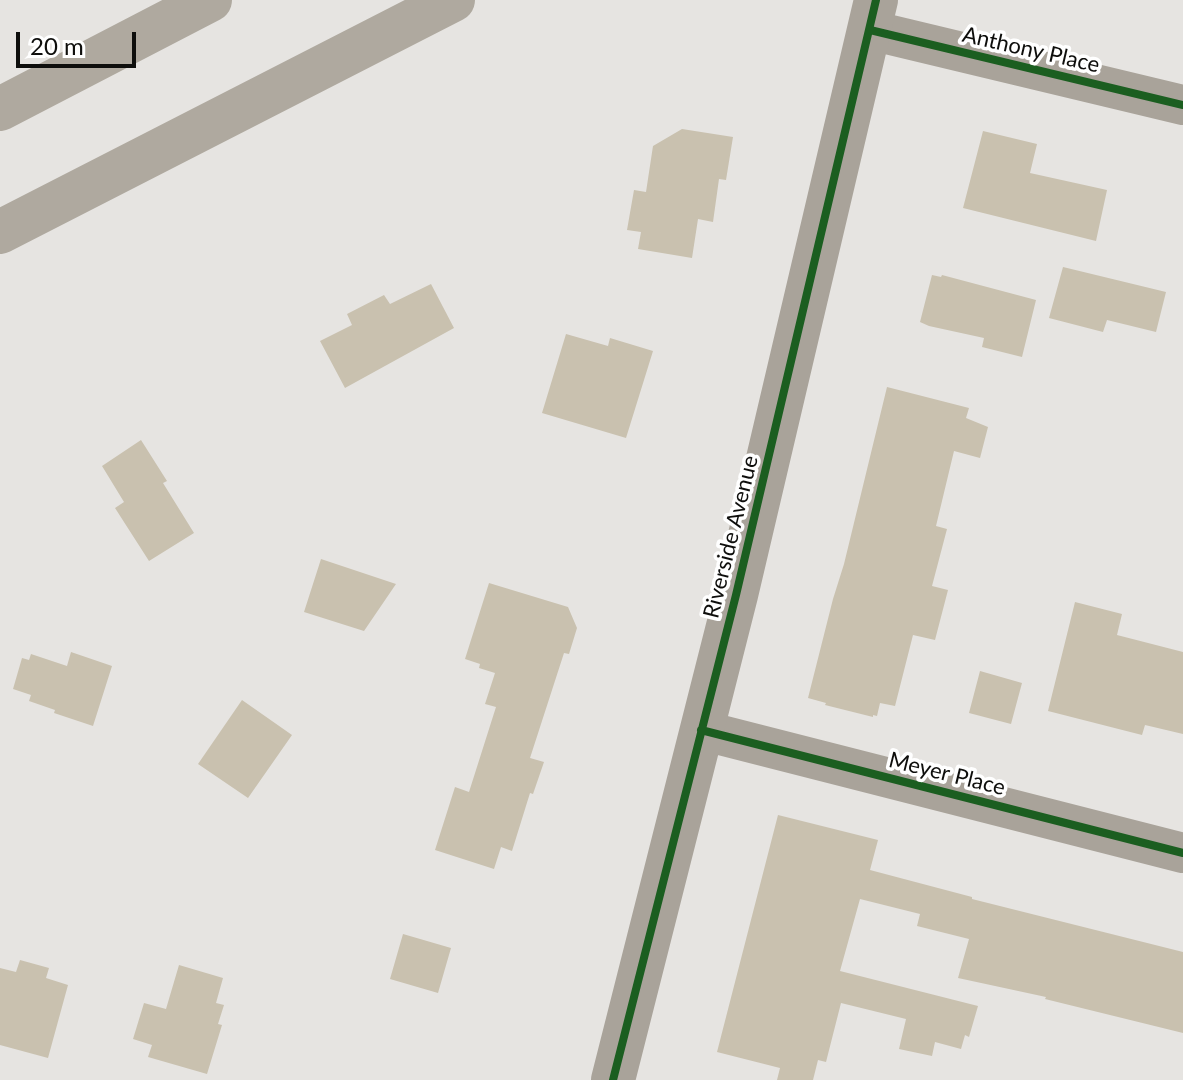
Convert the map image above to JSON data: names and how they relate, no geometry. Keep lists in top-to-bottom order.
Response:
{
  "streets": {
    "street": ["Anthony Place", "Riverside Avenue", "Meyer Place"]
  },
  "crossings": [
    ["Anthony Place", "Riverside Avenue"],
    ["Riverside Avenue", "Meyer Place"]
  ],
  "scale_bar": "20 m"
}
